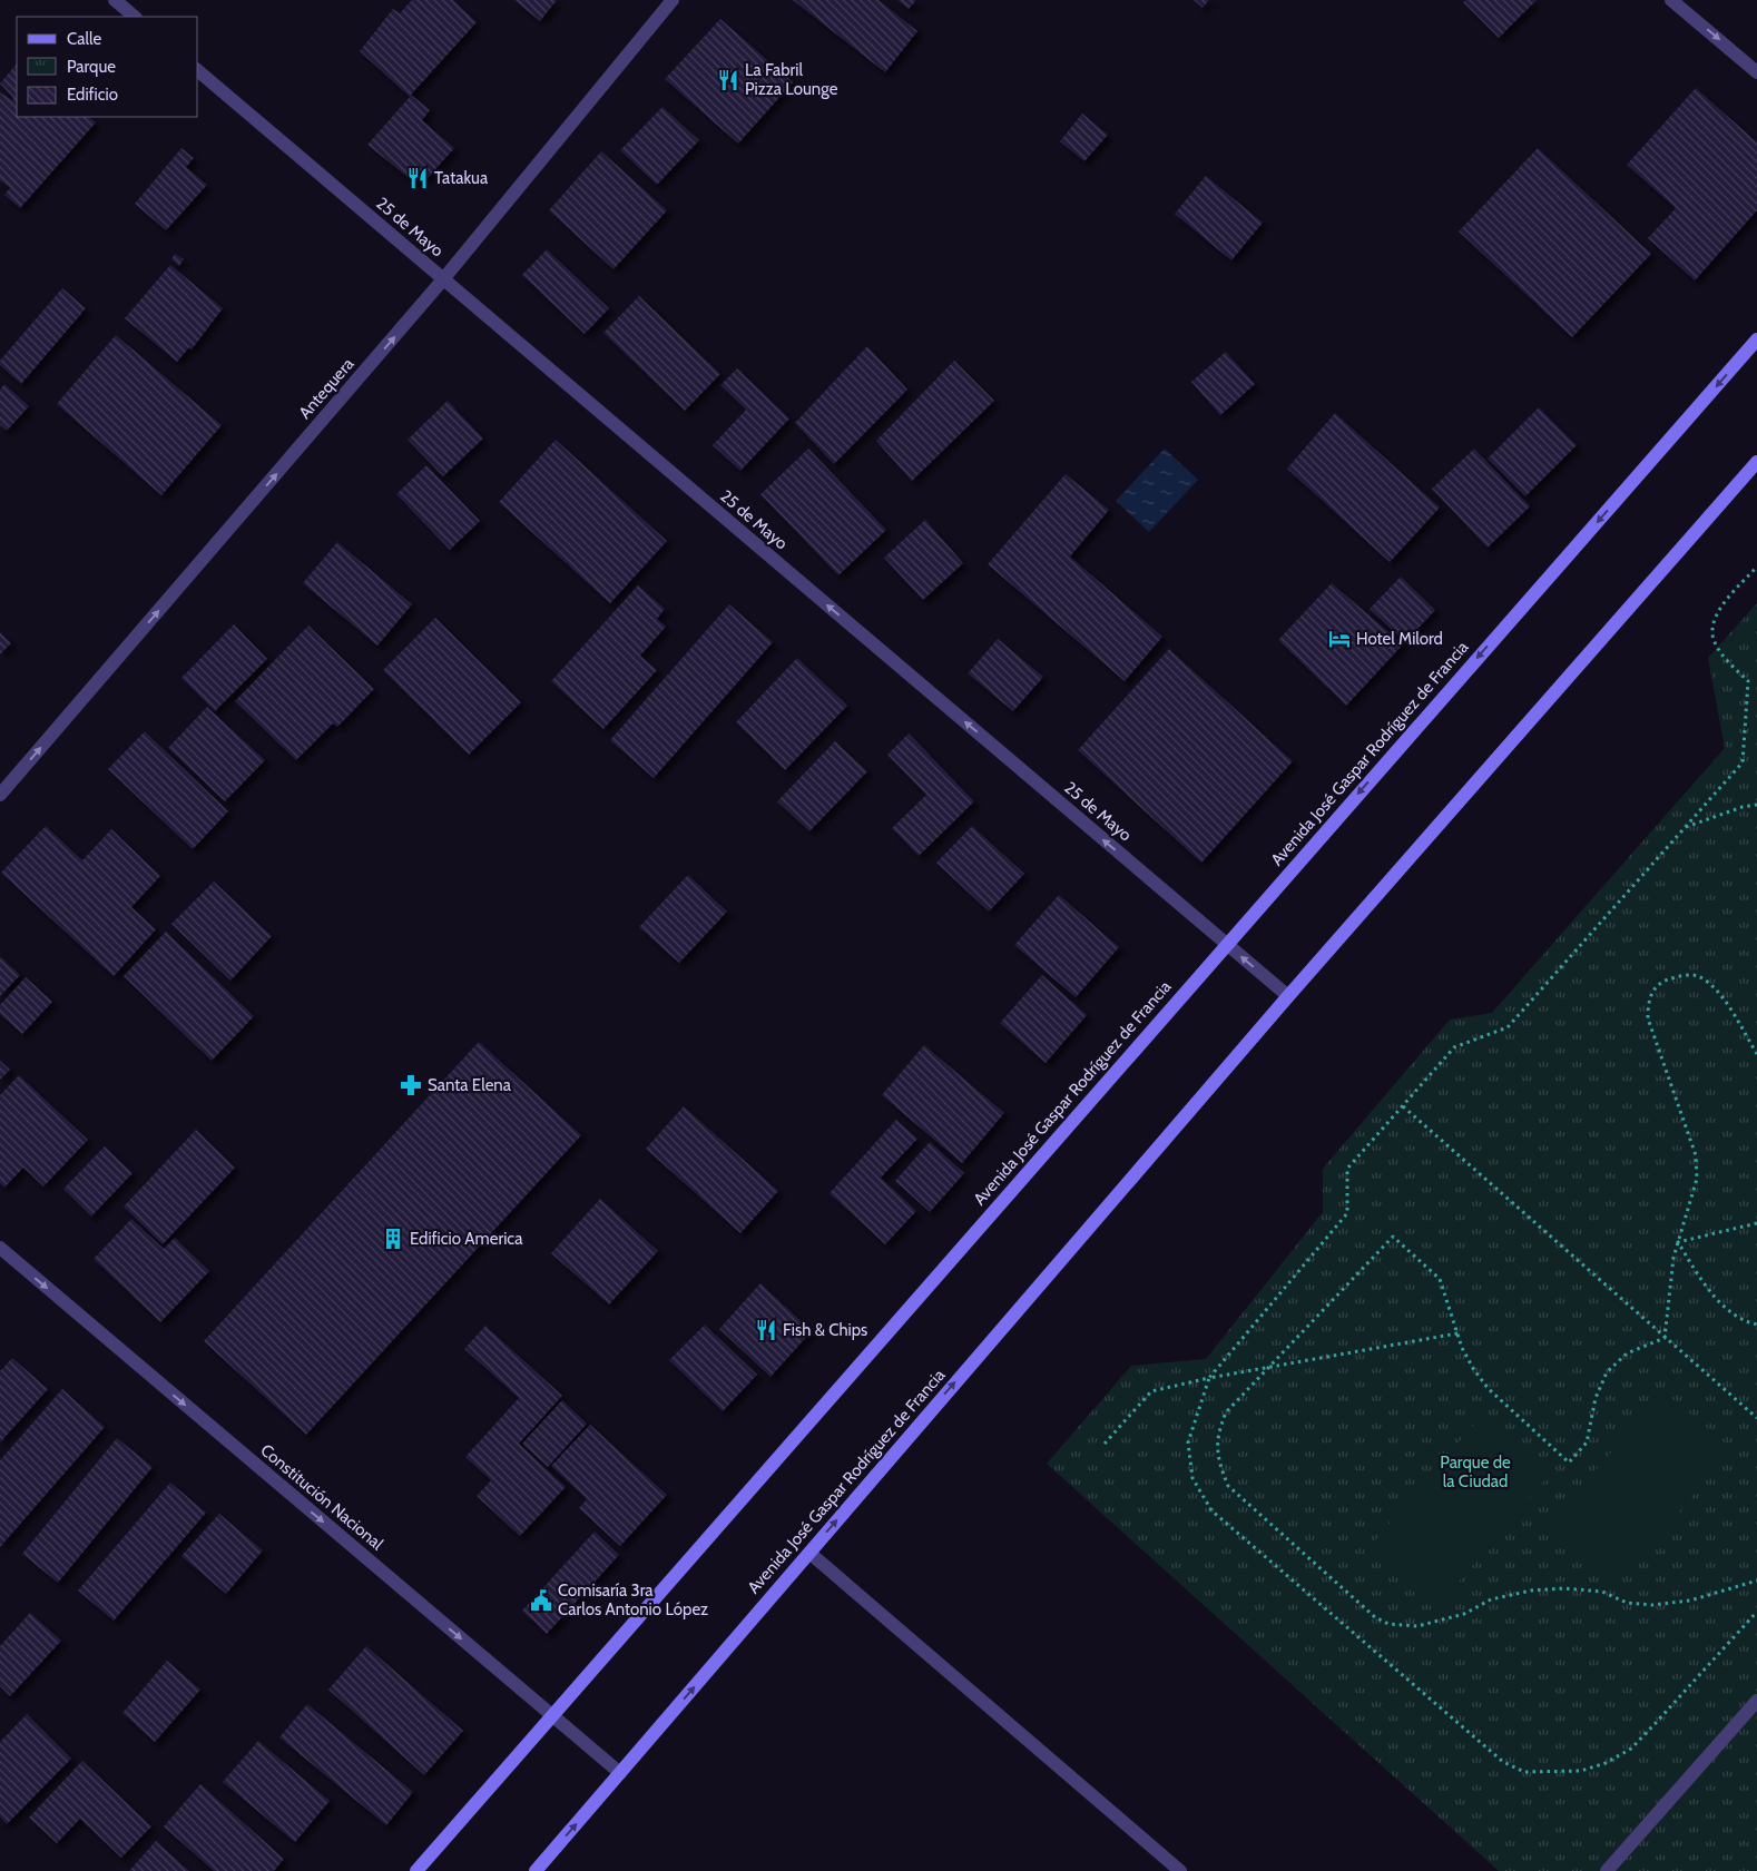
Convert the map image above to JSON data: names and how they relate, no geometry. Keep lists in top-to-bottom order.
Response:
{
  "streets": {
    "main road": ["Avenida José Gaspar Rodríguez de Francia"],
    "street": ["25 de Mayo", "Antequera", "Constitución Nacional"]
  },
  "crossings": [
    ["25 de Mayo", "Antequera"],
    ["25 de Mayo", "Avenida José Gaspar Rodríguez de Francia"],
    ["Avenida José Gaspar Rodríguez de Francia", "Constitución Nacional"]
  ],
  "one_way": ["25 de Mayo", "Antequera", "Constitución Nacional"],
  "parks": ["Parque de la Ciudad"],
  "places": {
    "restaurant": ["La Fabril Pizza Lounge", "Tatakua", "Fish & Chips"],
    "hotel": ["Hotel Milord"],
    "pharmacy": ["Santa Elena"],
    "building": ["Edificio America"],
    "public building": ["Comisaría 3ra Carlos Antonio López"]
  },
  "legend": ["Calle", "Parque", "Edificio"]
}
